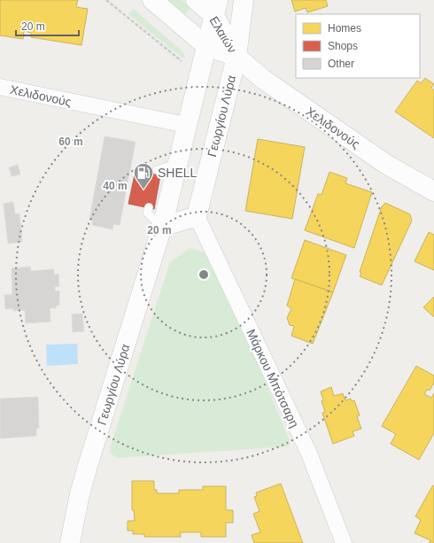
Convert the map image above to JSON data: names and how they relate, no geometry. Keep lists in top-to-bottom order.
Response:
{
  "streets": {
    "main road": ["Ελαιών", "Χελιδονούς", "Γεωργίου Λύρα"],
    "street": ["Μάρκου Μπότσαρη"]
  },
  "crossings": [
    ["Ελαιών", "Χελιδονούς"],
    ["Ελαιών", "Γεωργίου Λύρα"],
    ["Χελιδονούς", "Γεωργίου Λύρα"],
    ["Γεωργίου Λύρα", "Μάρκου Μπότσαρη"]
  ],
  "places": {
    "fuel station": ["SHELL"]
  },
  "legend": ["Homes", "Shops", "Other"],
  "scale_bar": "20 m",
  "rings": ["60 m", "40 m", "20 m"]
}
